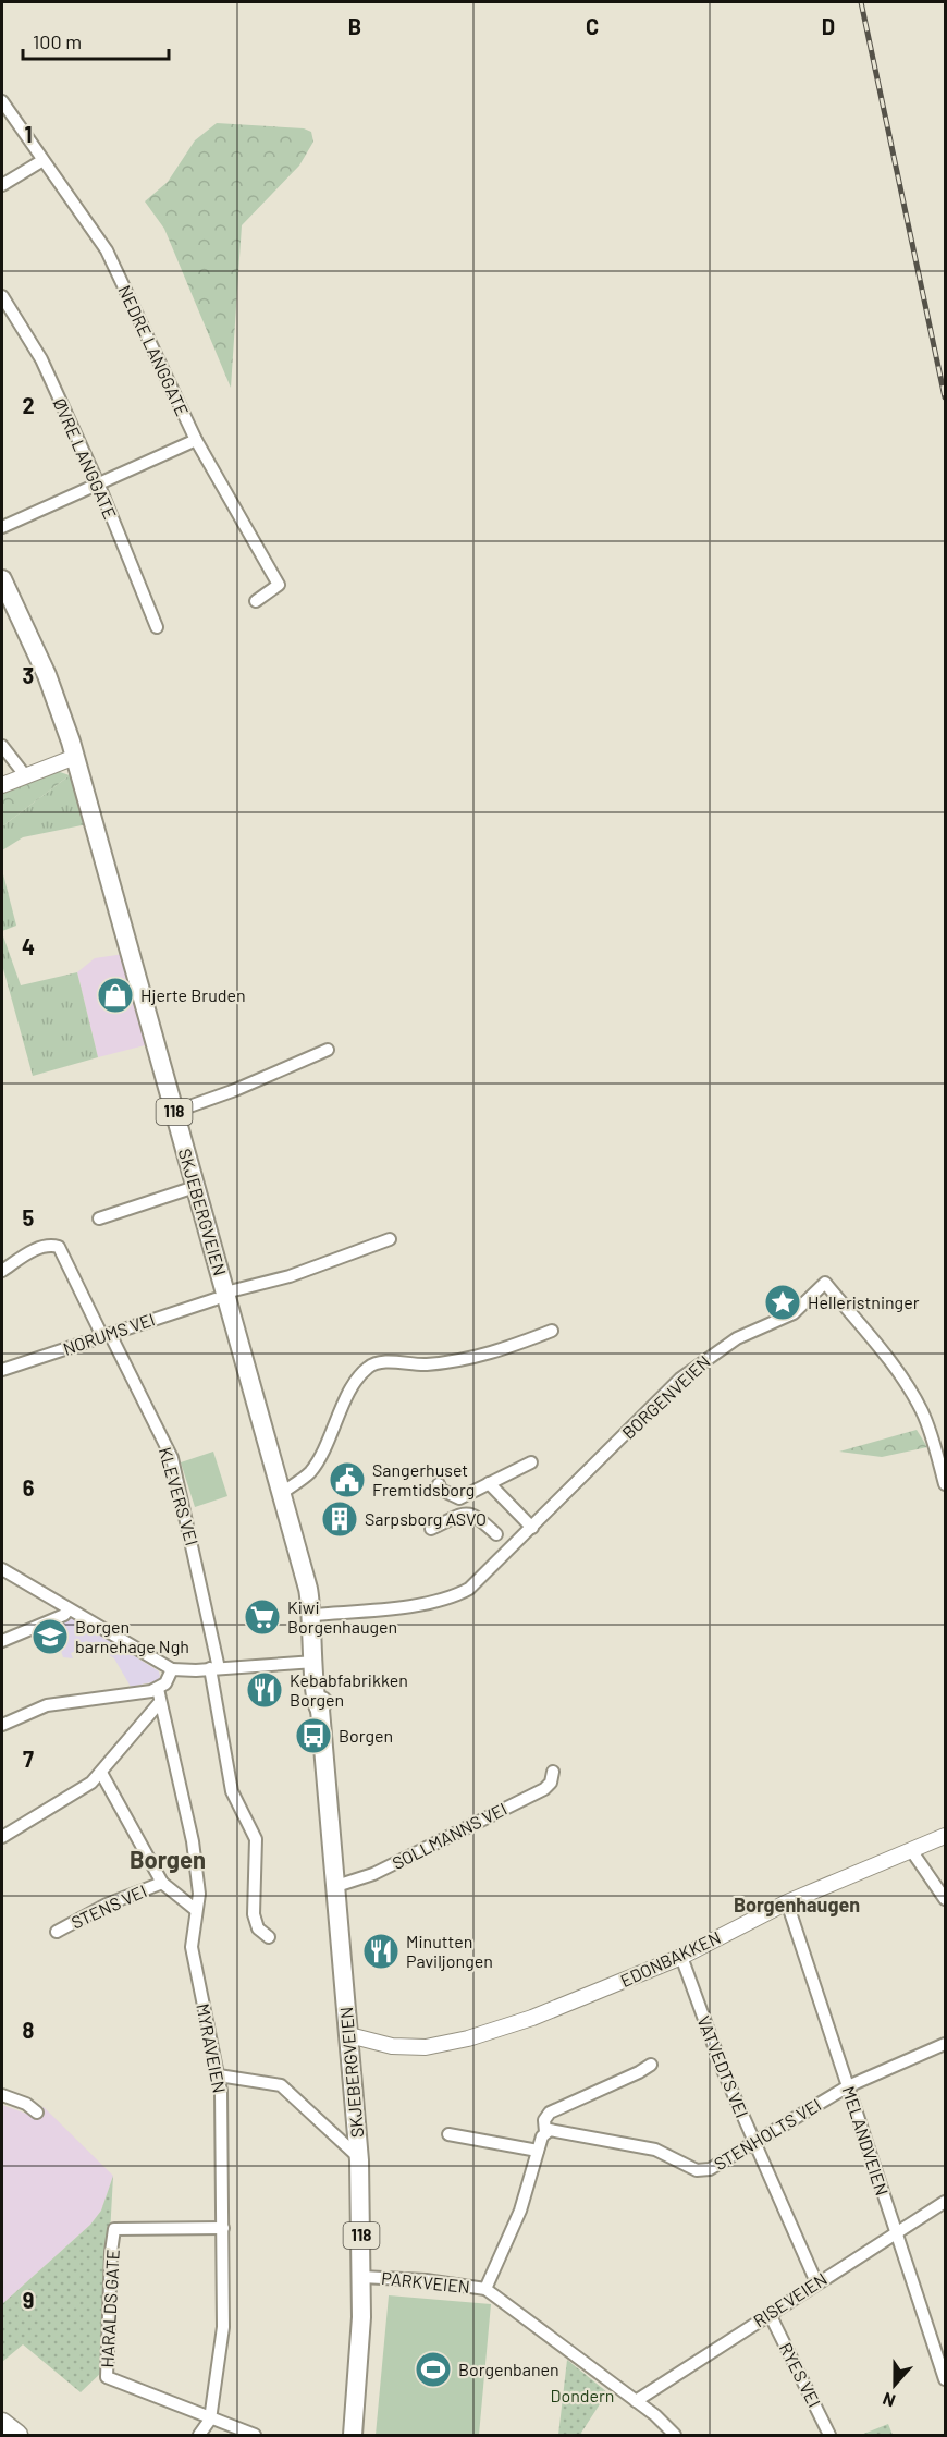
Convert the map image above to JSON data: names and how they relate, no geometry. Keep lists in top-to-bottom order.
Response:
{
  "streets": {
    "main road": ["118", "SKJEBERGVEIEN"],
    "street": [
      "NEDRE LANGGATE",
      "ØVRE LANGGATE",
      "NORUMS VEI",
      "BORGENVEIEN",
      "KLEVERS VEI",
      "SOLLMANNS VEI",
      "STENS VEI",
      "EDONBAKKEN",
      "MYRAVEIEN",
      "VATVEDTS VEI",
      "STENHOLTS VEI",
      "MELANDVEIEN",
      "PARKVEIEN",
      "RISEVEIEN",
      "HARALDS GATE",
      "RYES VEI"
    ]
  },
  "crossings": [
    ["SKJEBERGVEIEN", "NORUMS VEI"],
    ["SKJEBERGVEIEN", "BORGENVEIEN"],
    ["SKJEBERGVEIEN", "SOLLMANNS VEI"],
    ["SKJEBERGVEIEN", "EDONBAKKEN"],
    ["SKJEBERGVEIEN", "PARKVEIEN"],
    ["NORUMS VEI", "KLEVERS VEI"],
    ["EDONBAKKEN", "VATVEDTS VEI"],
    ["EDONBAKKEN", "MELANDVEIEN"],
    ["MYRAVEIEN", "HARALDS GATE"],
    ["VATVEDTS VEI", "STENHOLTS VEI"],
    ["VATVEDTS VEI", "RISEVEIEN"],
    ["STENHOLTS VEI", "MELANDVEIEN"],
    ["MELANDVEIEN", "RISEVEIEN"],
    ["PARKVEIEN", "RISEVEIEN"],
    ["RISEVEIEN", "RYES VEI"]
  ],
  "districts": ["Borgen", "Borgenhaugen"],
  "parks": ["Dondern"],
  "places": {
    "shop": ["Hjerte Bruden"],
    "place": ["Helleristninger"],
    "public building": ["Sangerhuset Fremtidsborg"],
    "building": ["Sarpsborg ASVO"],
    "supermarket": ["Kiwi Borgenhaugen"],
    "school or university": ["Borgen barnehage Ngh"],
    "restaurant": ["Kebabfabrikken Borgen", "Minutten Paviljongen"],
    "bus stop": ["Borgen"],
    "sports": ["Borgenbanen"]
  },
  "scale_bar": "100 m",
  "north": "bottom",
  "grid": {
    "columns": ["B", "C", "D"],
    "rows": [
      "1",
      "2",
      "3",
      "4",
      "5",
      "6",
      "7",
      "8",
      "9"
    ]
  }
}
